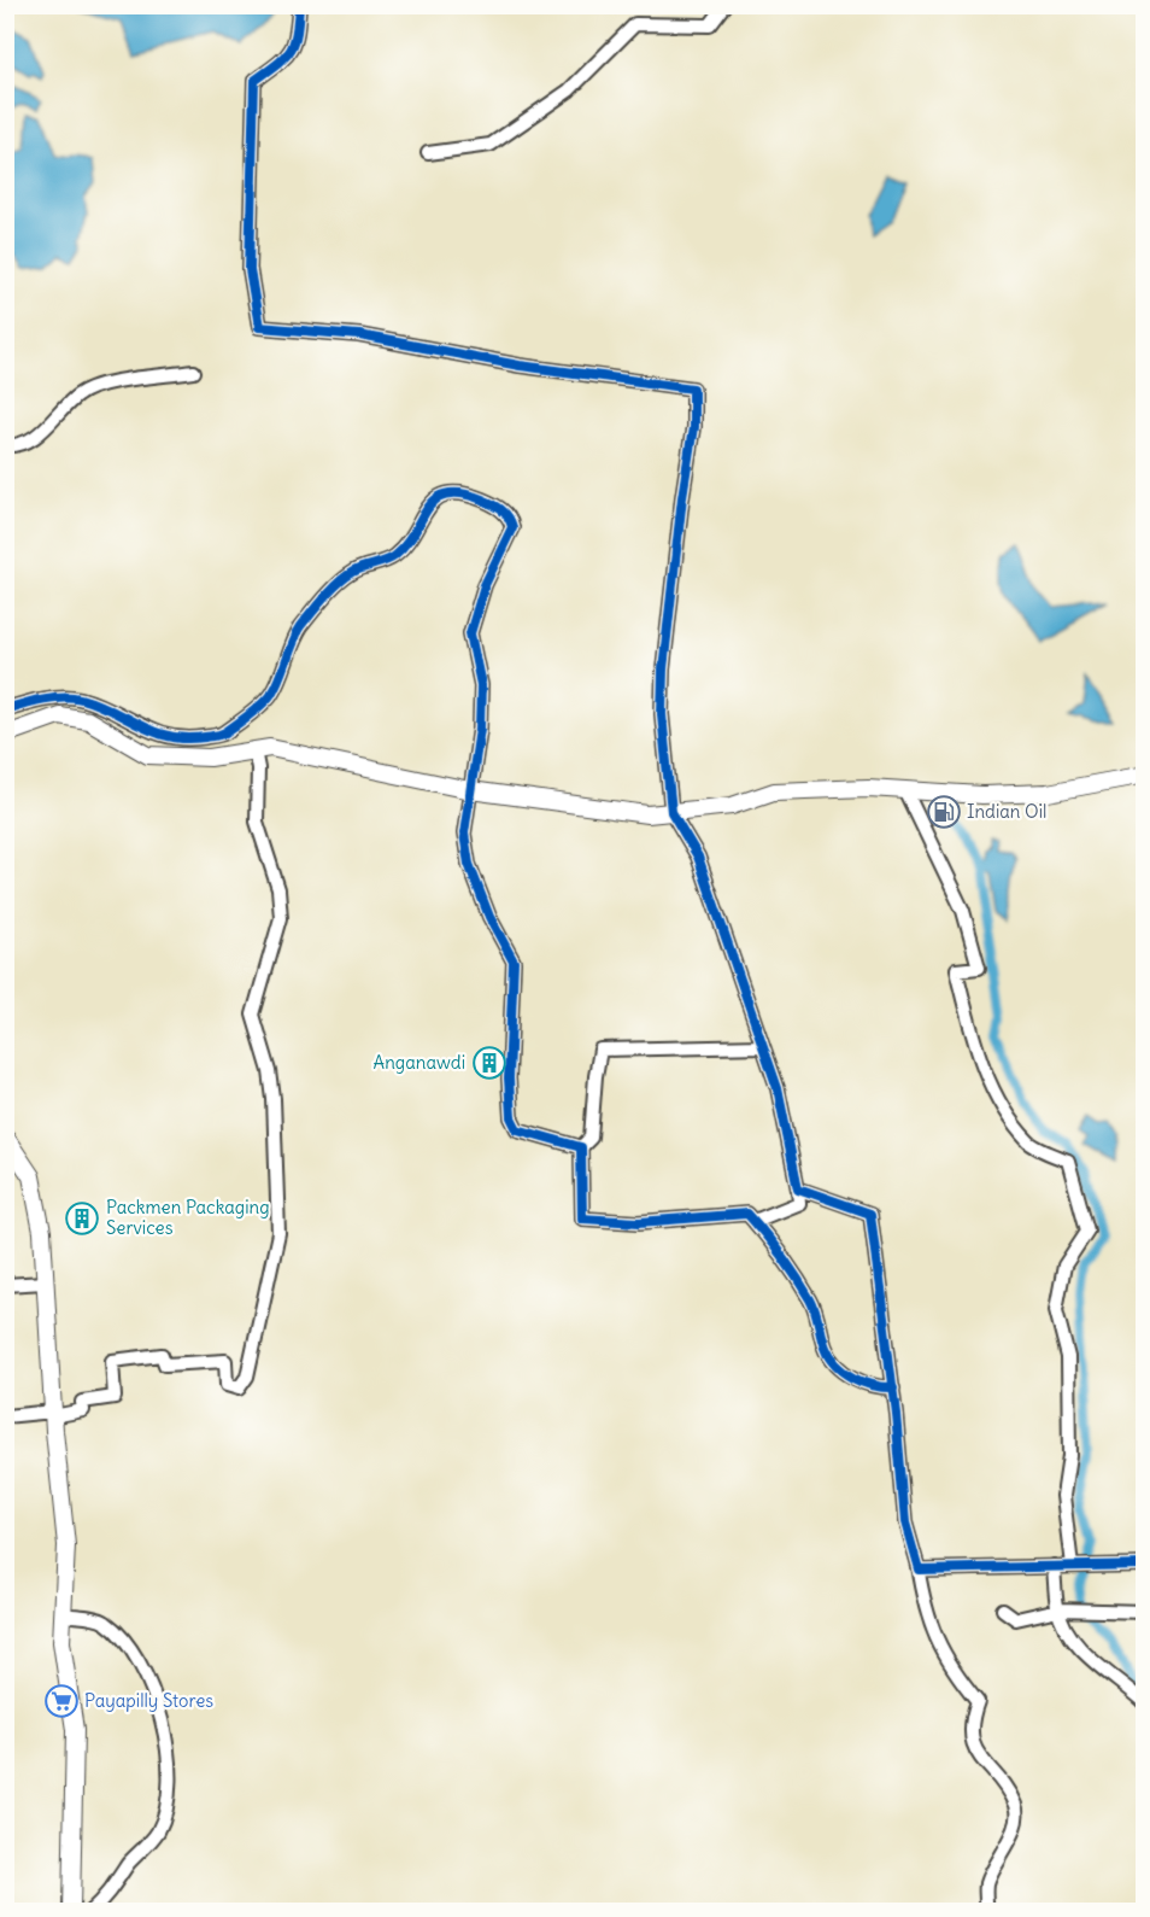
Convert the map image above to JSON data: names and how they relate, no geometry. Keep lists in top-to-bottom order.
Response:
{
  "places": {
    "fuel station": ["Indian Oil"],
    "building": ["Anganawdi", "Packmen Packaging Services"],
    "supermarket": ["Payapilly Stores"]
  }
}
